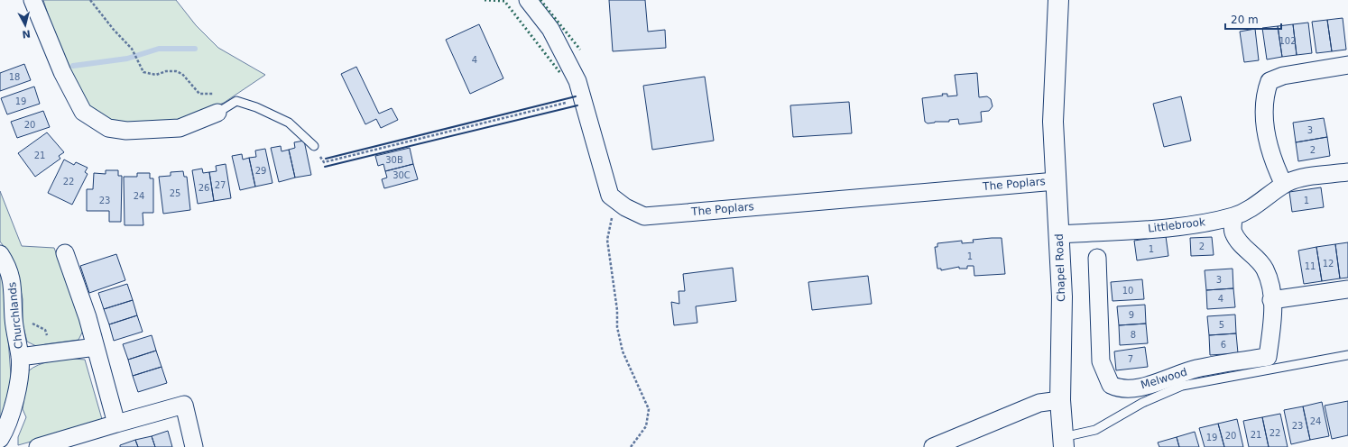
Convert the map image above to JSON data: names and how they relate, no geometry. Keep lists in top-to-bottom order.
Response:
{
  "streets": {
    "street": [
      "The Poplars",
      "Littlebrook",
      "Chapel Road",
      "Churchlands",
      "Melwood"
    ]
  },
  "crossings": [
    ["The Poplars", "Chapel Road"],
    ["Littlebrook", "Chapel Road"],
    ["Littlebrook", "Melwood"]
  ],
  "house_numbers": [
    "102",
    "4",
    "18",
    "19",
    "20",
    "3",
    "2",
    "21",
    "30B",
    "29",
    "30C",
    "22",
    "27",
    "26",
    "25",
    "24",
    "23",
    "1",
    "2",
    "1",
    "1",
    "12",
    "11",
    "3",
    "10",
    "4",
    "9",
    "5",
    "8",
    "6",
    "7",
    "24",
    "23",
    "22",
    "21",
    "20",
    "19"
  ],
  "scale_bar": "20 m",
  "north": "bottom"
}
